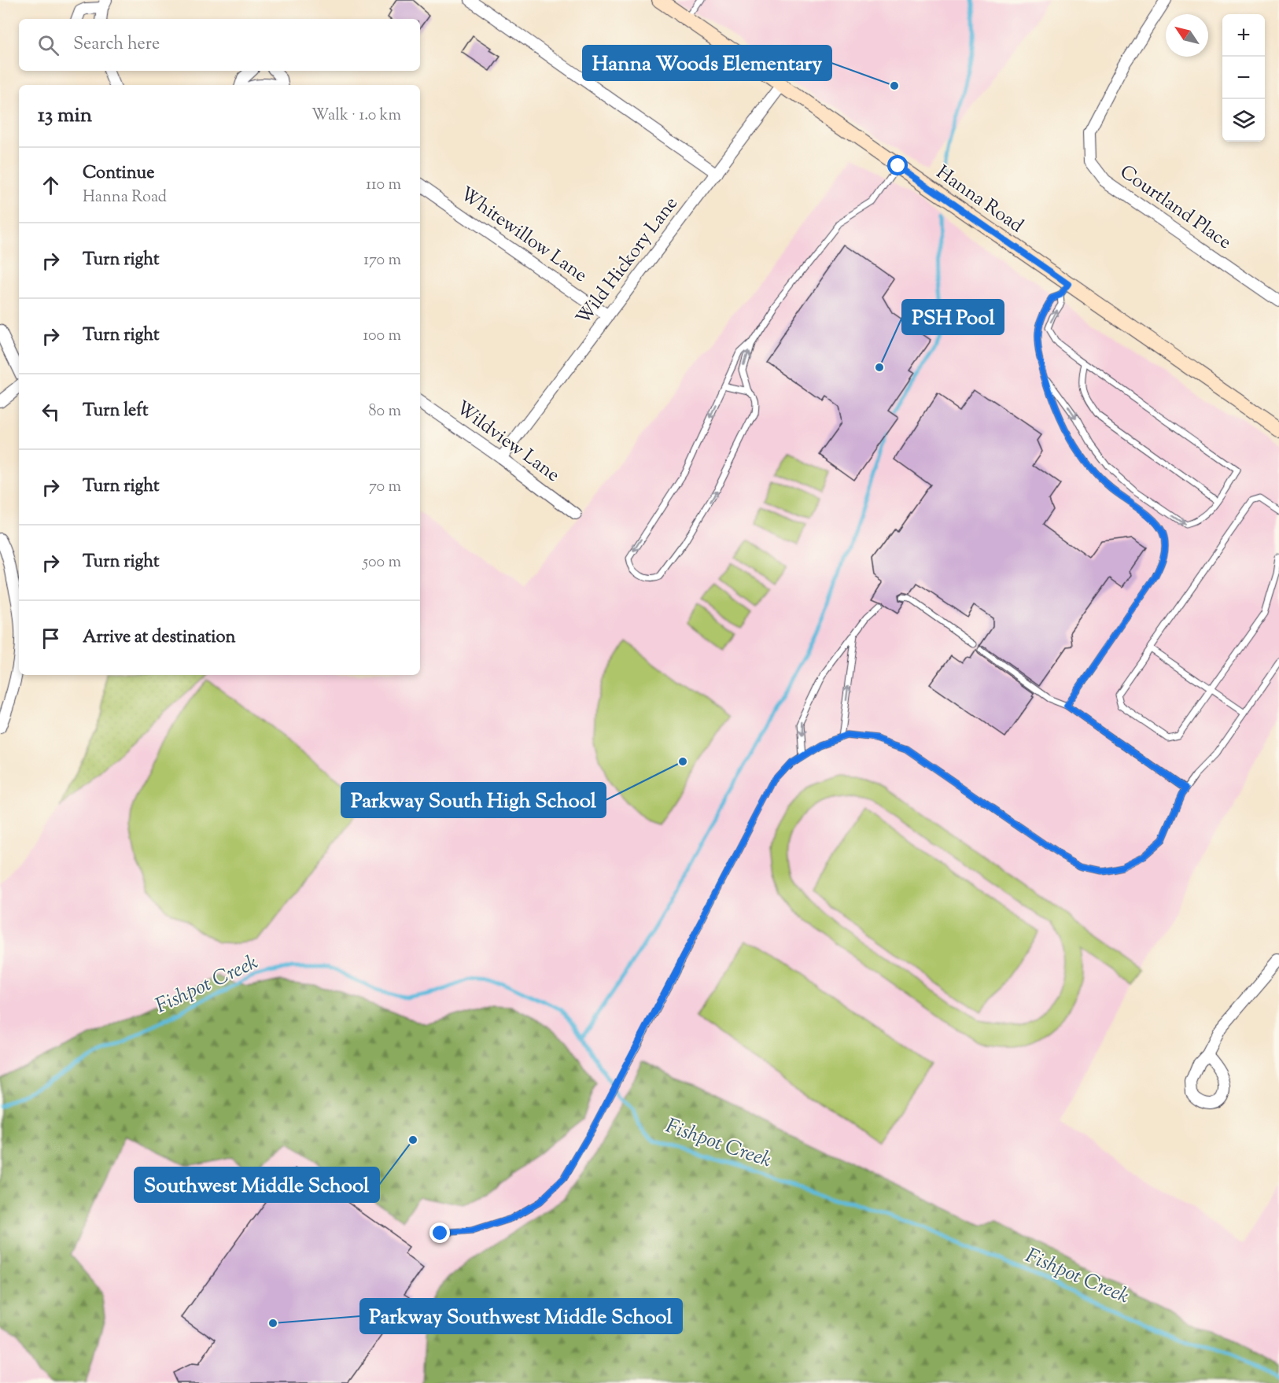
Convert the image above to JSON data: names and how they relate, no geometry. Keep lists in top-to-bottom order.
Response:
{
  "streets": {
    "street": [
      "Hanna Road",
      "Courtland Place",
      "Whitewillow Lane",
      "Wild Hickory Lane",
      "Wildview Lane"
    ]
  },
  "crossings": [
    ["Hanna Road", "Wild Hickory Lane"],
    ["Whitewillow Lane", "Wild Hickory Lane"],
    ["Wild Hickory Lane", "Wildview Lane"]
  ],
  "water": ["Fishpot Creek"],
  "places": [
    "Hanna Woods Elementary",
    "PSH Pool",
    "Parkway South High School",
    "Southwest Middle School",
    "Parkway Southwest Middle School"
  ],
  "north": "top left",
  "page": {
    "map_buttons": ["+", "−"],
    "search": "Search here",
    "heading": ["13 min", "Walk · 1.0 km"],
    "list": [
      ["Continue", "Hanna Road", "110 m"],
      ["Turn right", "170 m"],
      ["Turn right", "100 m"],
      ["Turn left", "80 m"],
      ["Turn right", "70 m"],
      ["Turn right", "500 m"],
      "Arrive at destination"
    ]
  }
}
